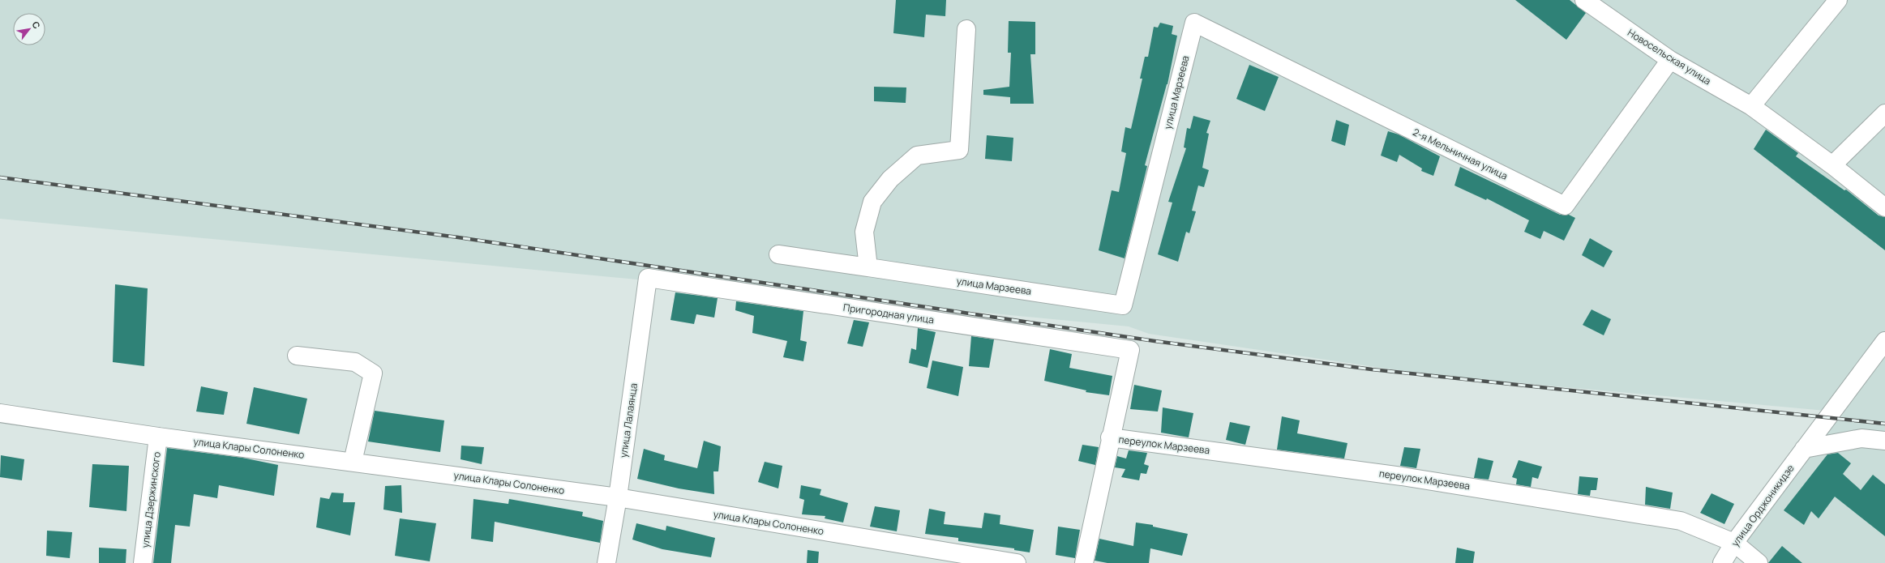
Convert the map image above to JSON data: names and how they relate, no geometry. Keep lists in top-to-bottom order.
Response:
{
  "streets": {
    "street": [
      "Новосельская улица",
      "улица Марзеева",
      "2-я Мельничная улица",
      "Пригородная улица",
      "улица Лалаянца",
      "переулок Марзеева",
      "улица Клары Солоненко",
      "улица Дзержинского",
      "улица Орджоникидзе"
    ]
  },
  "crossings": [
    ["Новосельская улица", "2-я Мельничная улица"],
    ["улица Марзеева", "2-я Мельничная улица"],
    ["Пригородная улица", "улица Лалаянца"],
    ["Пригородная улица", "переулок Марзеева"],
    ["улица Лалаянца", "улица Клары Солоненко"],
    ["переулок Марзеева", "улица Орджоникидзе"],
    ["улица Клары Солоненко", "улица Дзержинского"]
  ],
  "north": "top right"
}
